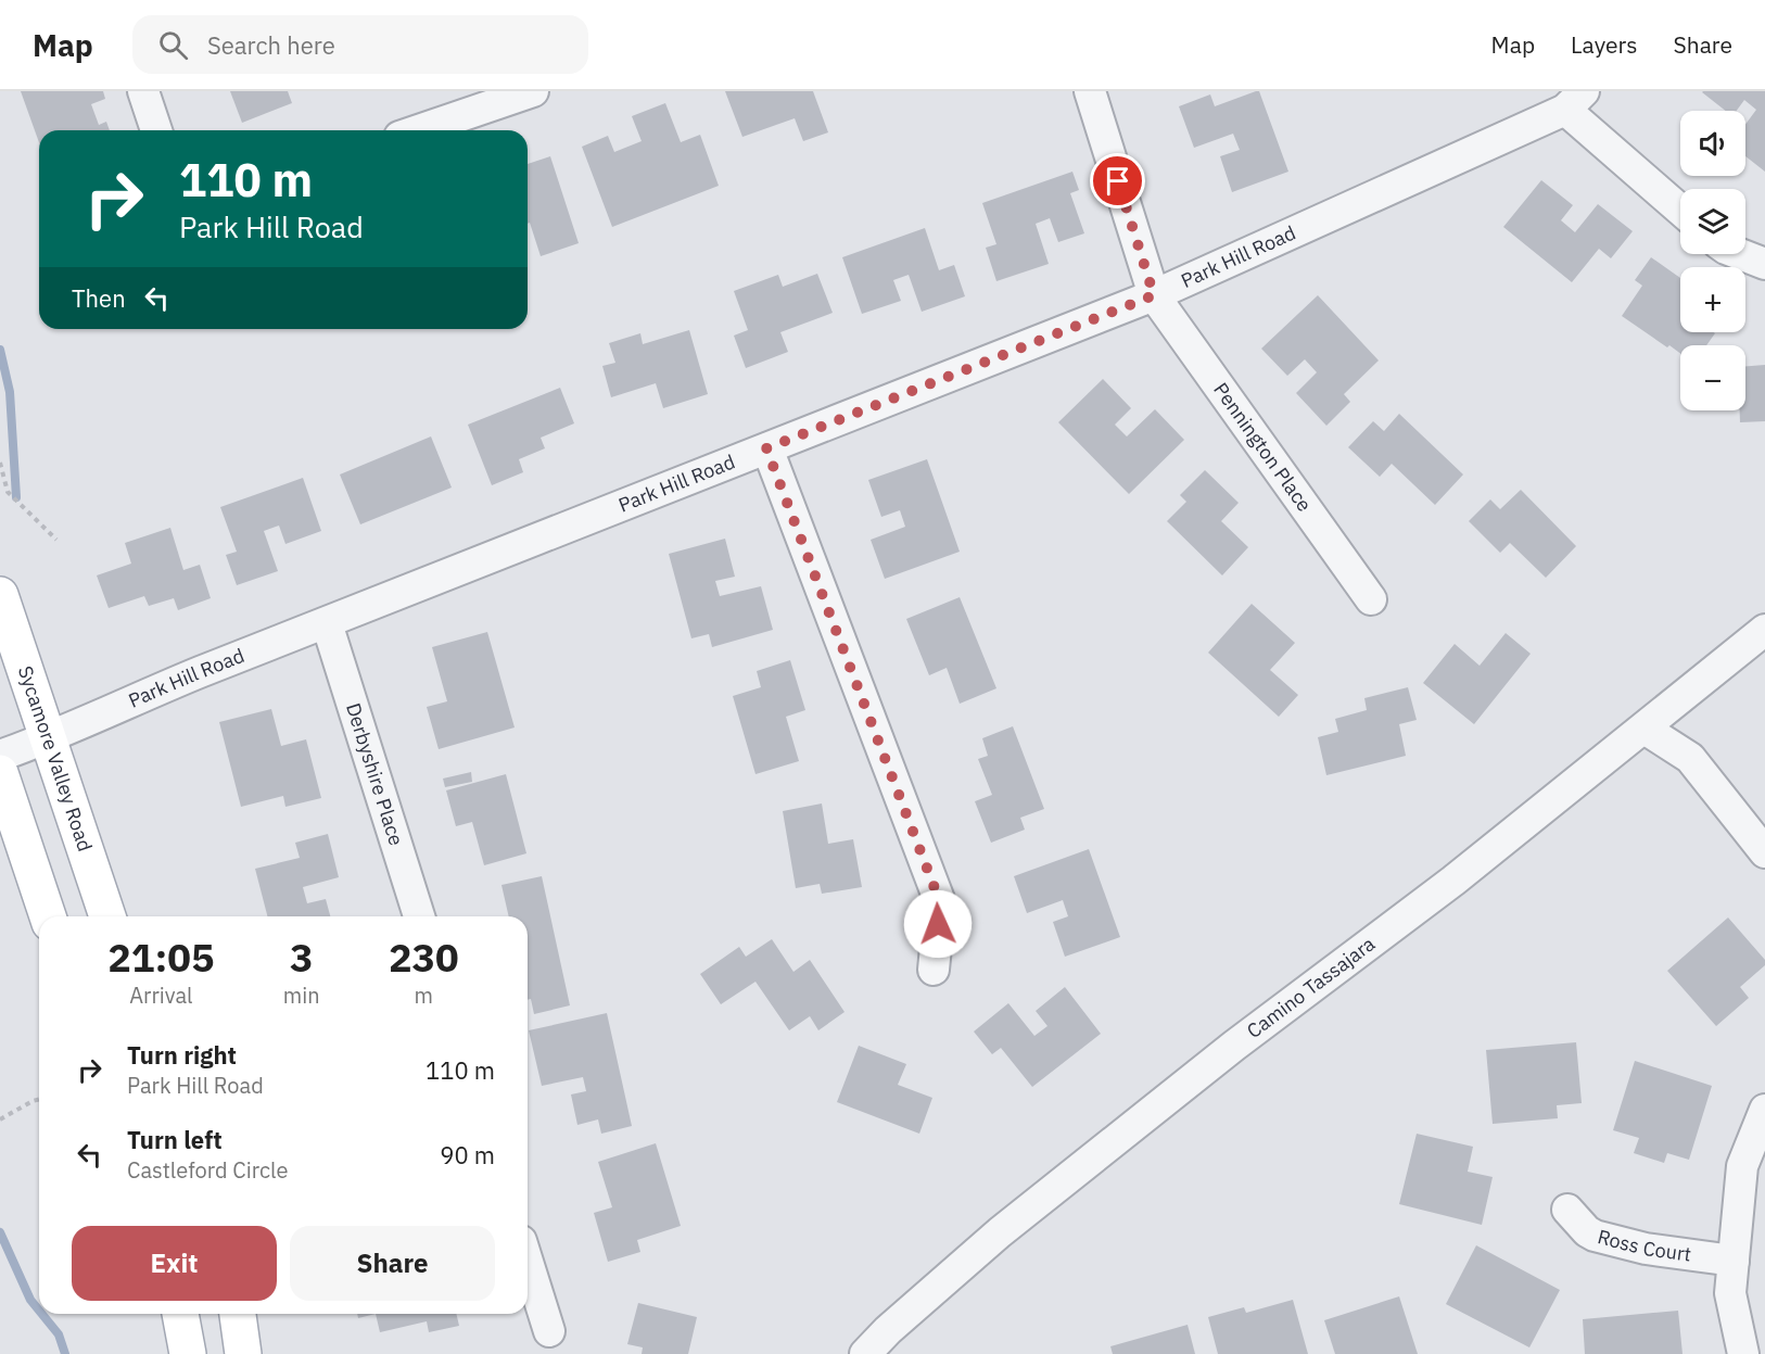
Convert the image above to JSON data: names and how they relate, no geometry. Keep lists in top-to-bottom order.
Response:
{
  "streets": {
    "main road": ["Sycamore Valley Road"],
    "street": [
      "Park Hill Road",
      "Pennington Place",
      "Derbyshire Place",
      "Camino Tassajara",
      "Ross Court"
    ]
  },
  "crossings": [
    ["Park Hill Road", "Pennington Place"],
    ["Park Hill Road", "Sycamore Valley Road"],
    ["Park Hill Road", "Derbyshire Place"]
  ],
  "page": {
    "header": "Map",
    "search": "Search here",
    "nav": ["Map", "Layers", "Share"],
    "map_buttons": ["+", "−"],
    "turn": ["110 m", "Park Hill Road"],
    "then": "Then",
    "eta": [
      "21:05",
      "Arrival",
      "3",
      "min",
      "230",
      "m"
    ],
    "list": [
      {
        "name": "Turn right",
        "note": "Park Hill Road",
        "value": "110 m"
      },
      {
        "name": "Turn left",
        "note": "Castleford Circle",
        "value": "90 m"
      }
    ],
    "buttons": ["Exit", "Share"]
  }
}
